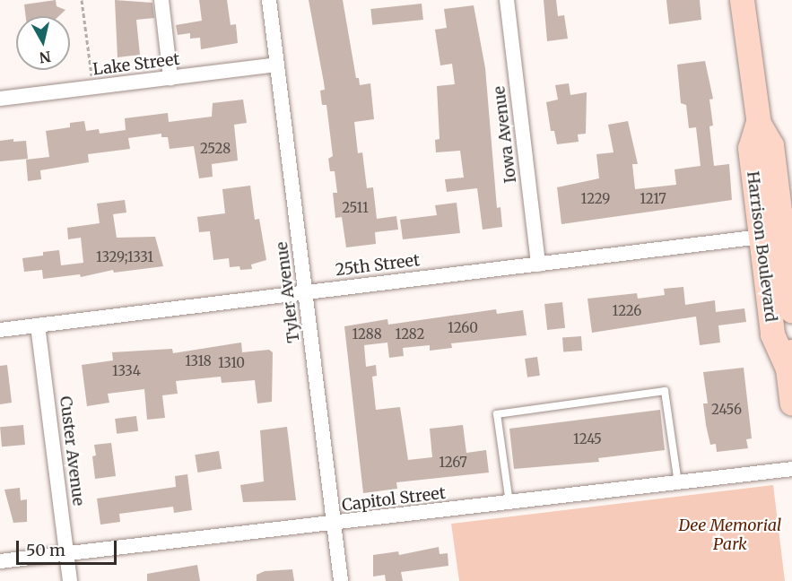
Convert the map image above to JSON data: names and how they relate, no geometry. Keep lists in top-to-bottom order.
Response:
{
  "streets": {
    "main road": ["Harrison Boulevard"],
    "street": [
      "Lake Street",
      "Iowa Avenue",
      "25th Street",
      "Tyler Avenue",
      "Custer Avenue",
      "Capitol Street"
    ]
  },
  "crossings": [
    ["Lake Street", "Tyler Avenue"],
    ["Iowa Avenue", "25th Street"],
    ["Harrison Boulevard", "25th Street"],
    ["25th Street", "Tyler Avenue"],
    ["25th Street", "Custer Avenue"],
    ["Tyler Avenue", "Capitol Street"],
    ["Custer Avenue", "Capitol Street"]
  ],
  "parks": ["Dee Memorial Park"],
  "house_numbers": [
    "2528",
    "1229",
    "1217",
    "2511",
    "1329;1331",
    "1226",
    "1260",
    "1288",
    "1282",
    "1318",
    "1310",
    "1334",
    "2456",
    "1245",
    "1267"
  ],
  "scale_bar": "50 m",
  "north": "bottom"
}
